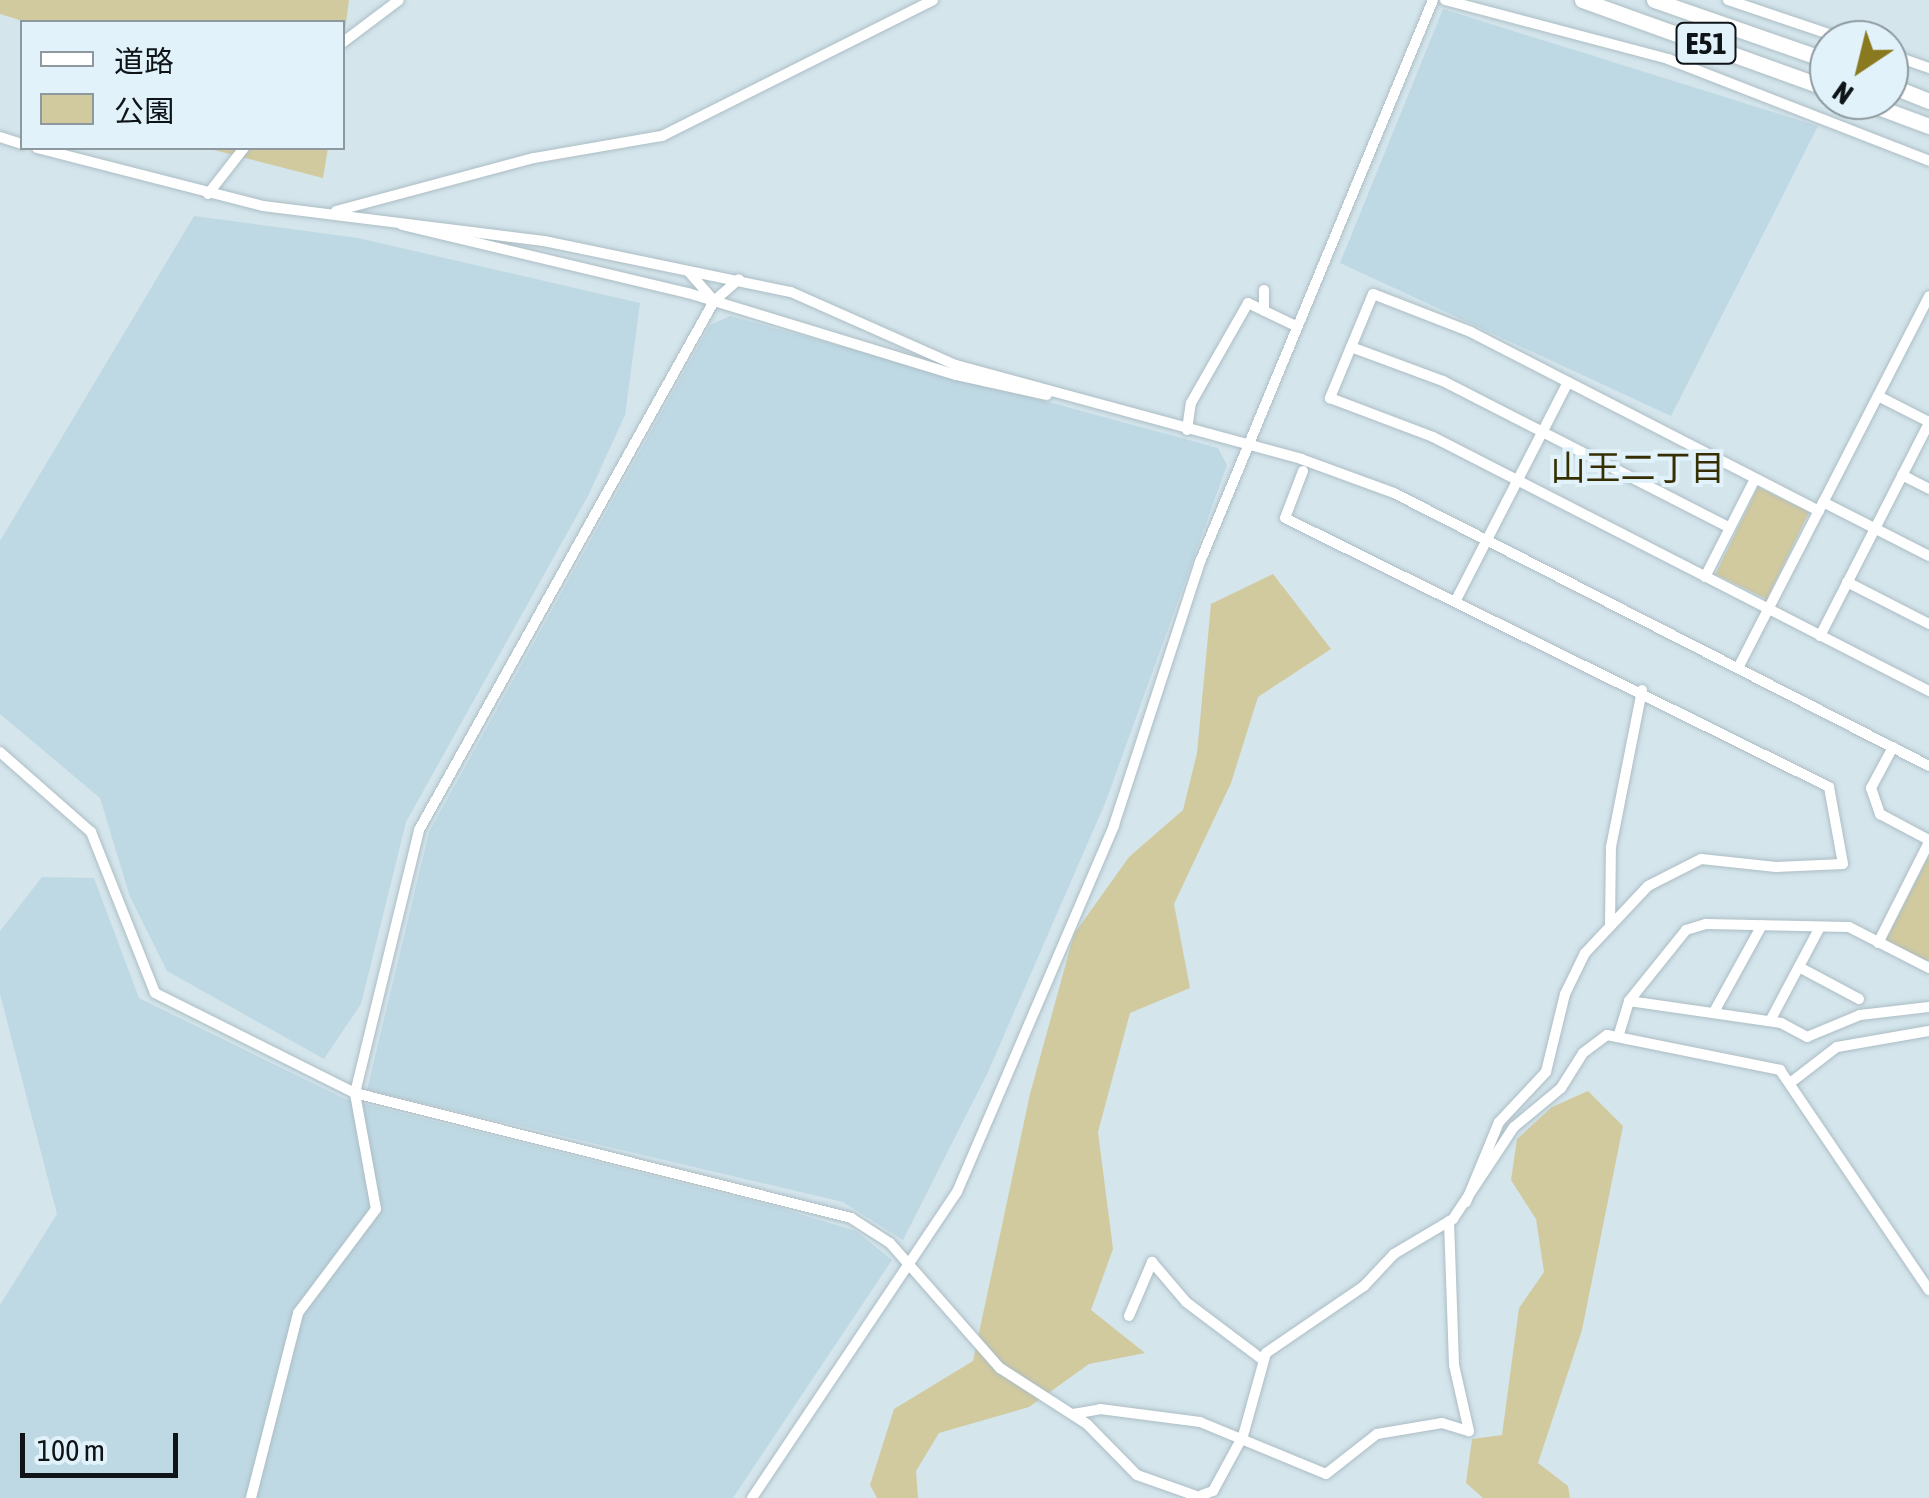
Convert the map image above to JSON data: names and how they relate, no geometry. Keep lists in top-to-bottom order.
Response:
{
  "streets": {
    "highway": ["E51"]
  },
  "districts": ["山王二丁目"],
  "legend": ["道路", "公園"],
  "scale_bar": "100 m",
  "north": "bottom left"
}
